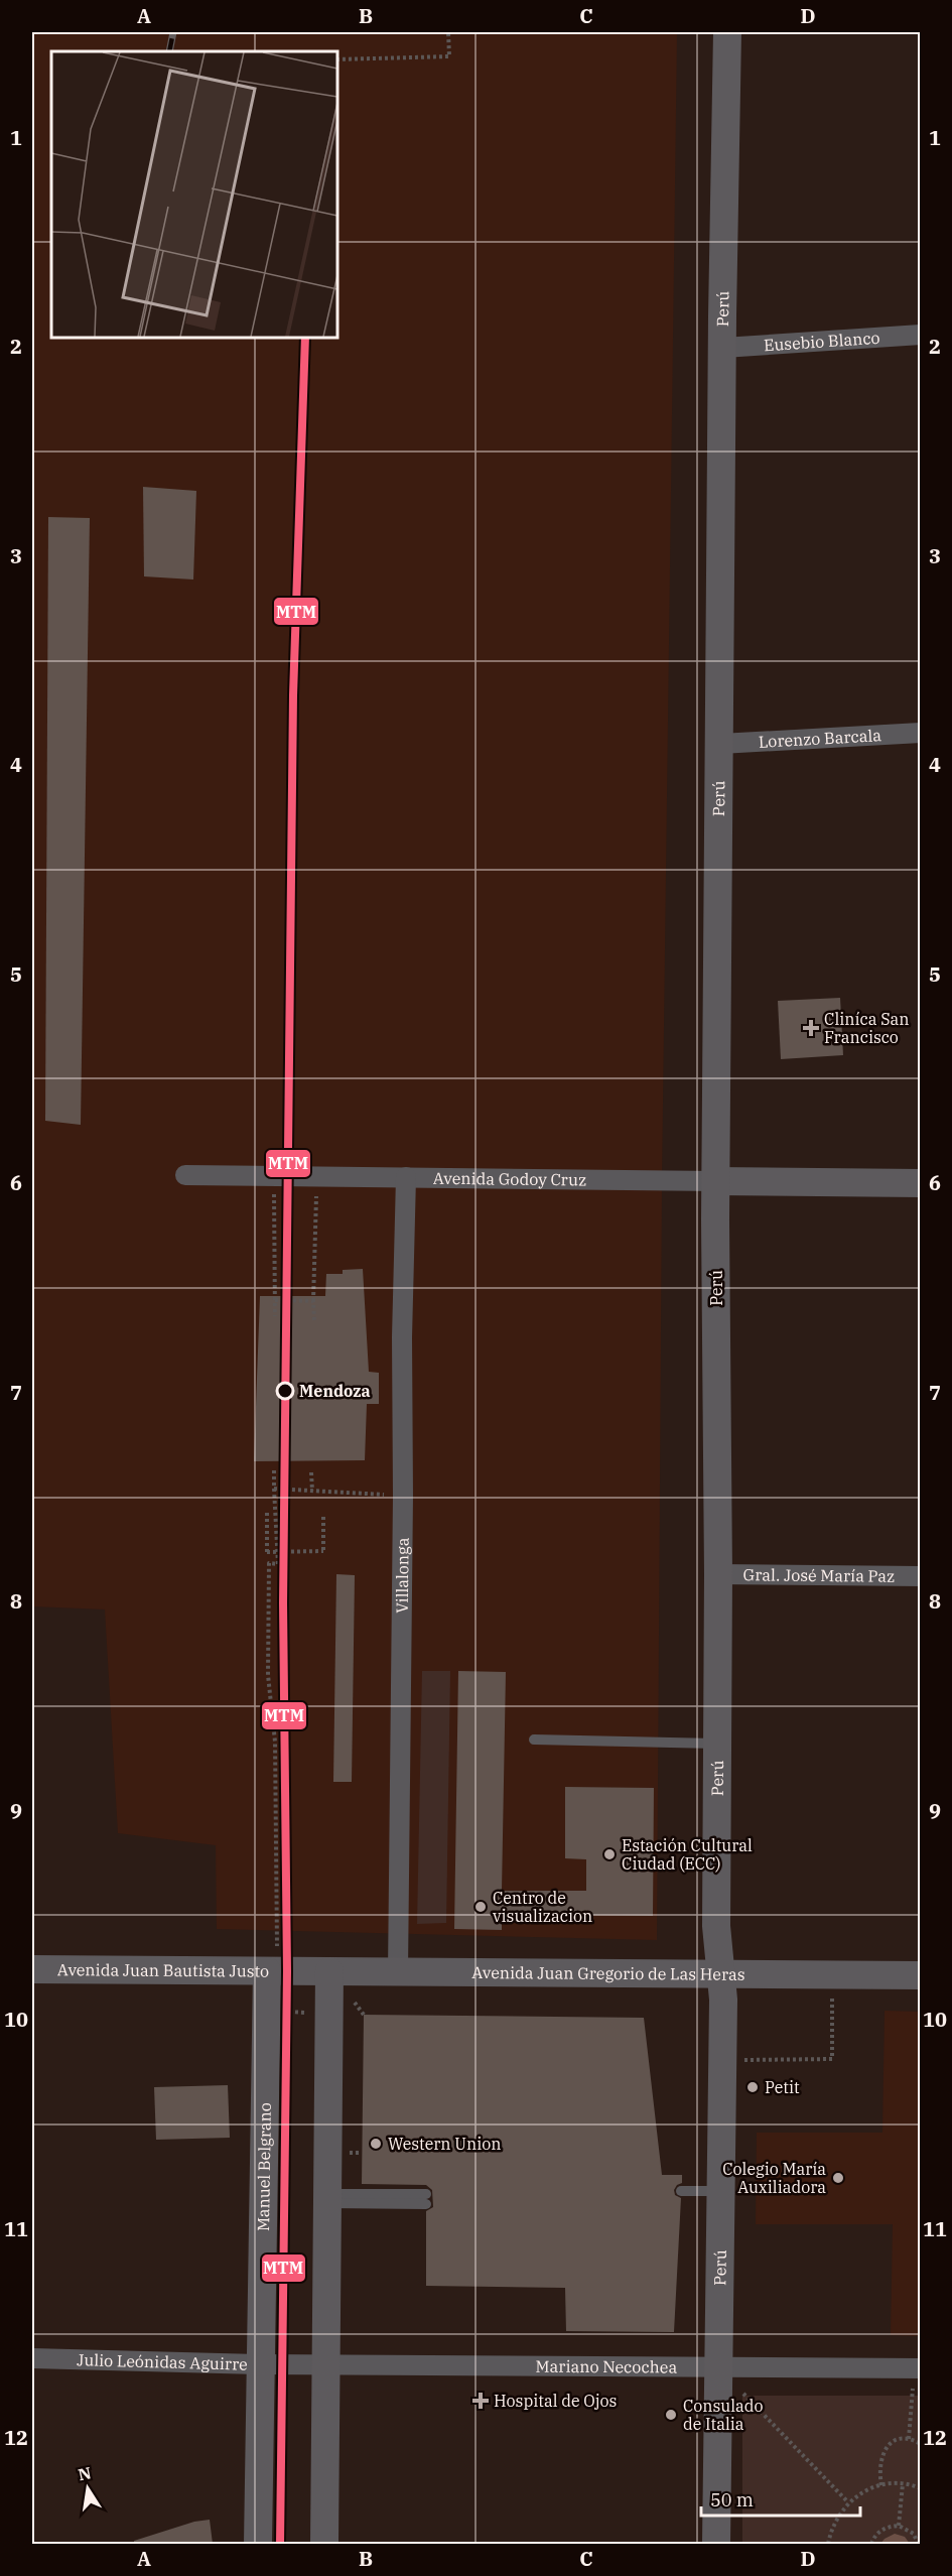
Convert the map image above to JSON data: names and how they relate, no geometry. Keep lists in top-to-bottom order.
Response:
{
  "streets": {
    "main road": [
      "Perú",
      "Avenida Juan Bautista Justo",
      "Avenida Juan Gregorio de Las Heras",
      "Manuel Belgrano"
    ],
    "street": [
      "Eusebio Blanco",
      "Lorenzo Barcala",
      "Avenida Godoy Cruz",
      "Villalonga",
      "Gral. José María Paz",
      "Julio Leónidas Aguirre",
      "Mariano Necochea"
    ]
  },
  "crossings": [
    ["Perú", "Eusebio Blanco"],
    ["Perú", "Lorenzo Barcala"],
    ["Perú", "Avenida Godoy Cruz"],
    ["Perú", "Gral. José María Paz"],
    ["Perú", "Avenida Juan Gregorio de Las Heras"],
    ["Perú", "Mariano Necochea"],
    ["Avenida Godoy Cruz", "Villalonga"],
    ["Villalonga", "Avenida Juan Gregorio de Las Heras"],
    ["Avenida Juan Bautista Justo", "Avenida Juan Gregorio de Las Heras"],
    ["Avenida Juan Bautista Justo", "Manuel Belgrano"],
    ["Avenida Juan Gregorio de Las Heras", "Manuel Belgrano"],
    ["Manuel Belgrano", "Julio Leónidas Aguirre"],
    ["Julio Leónidas Aguirre", "Mariano Necochea"]
  ],
  "places": {
    "health": ["Cliníca San Francisco", "Hospital de Ojos"],
    "other": [
      "Mendoza",
      "Estación Cultural Ciudad (ECC)",
      "Centro de visualizacion",
      "Petit",
      "Western Union",
      "Colegio María Auxiliadora",
      "Consulado de Italia"
    ]
  },
  "lines": ["transit line MTM"],
  "scale_bar": "50 m",
  "north": "top",
  "grid": {
    "columns": [
      "A",
      "B",
      "C",
      "D"
    ],
    "rows": [
      "1",
      "2",
      "3",
      "4",
      "5",
      "6",
      "7",
      "8",
      "9",
      "10",
      "11",
      "12"
    ]
  }
}
